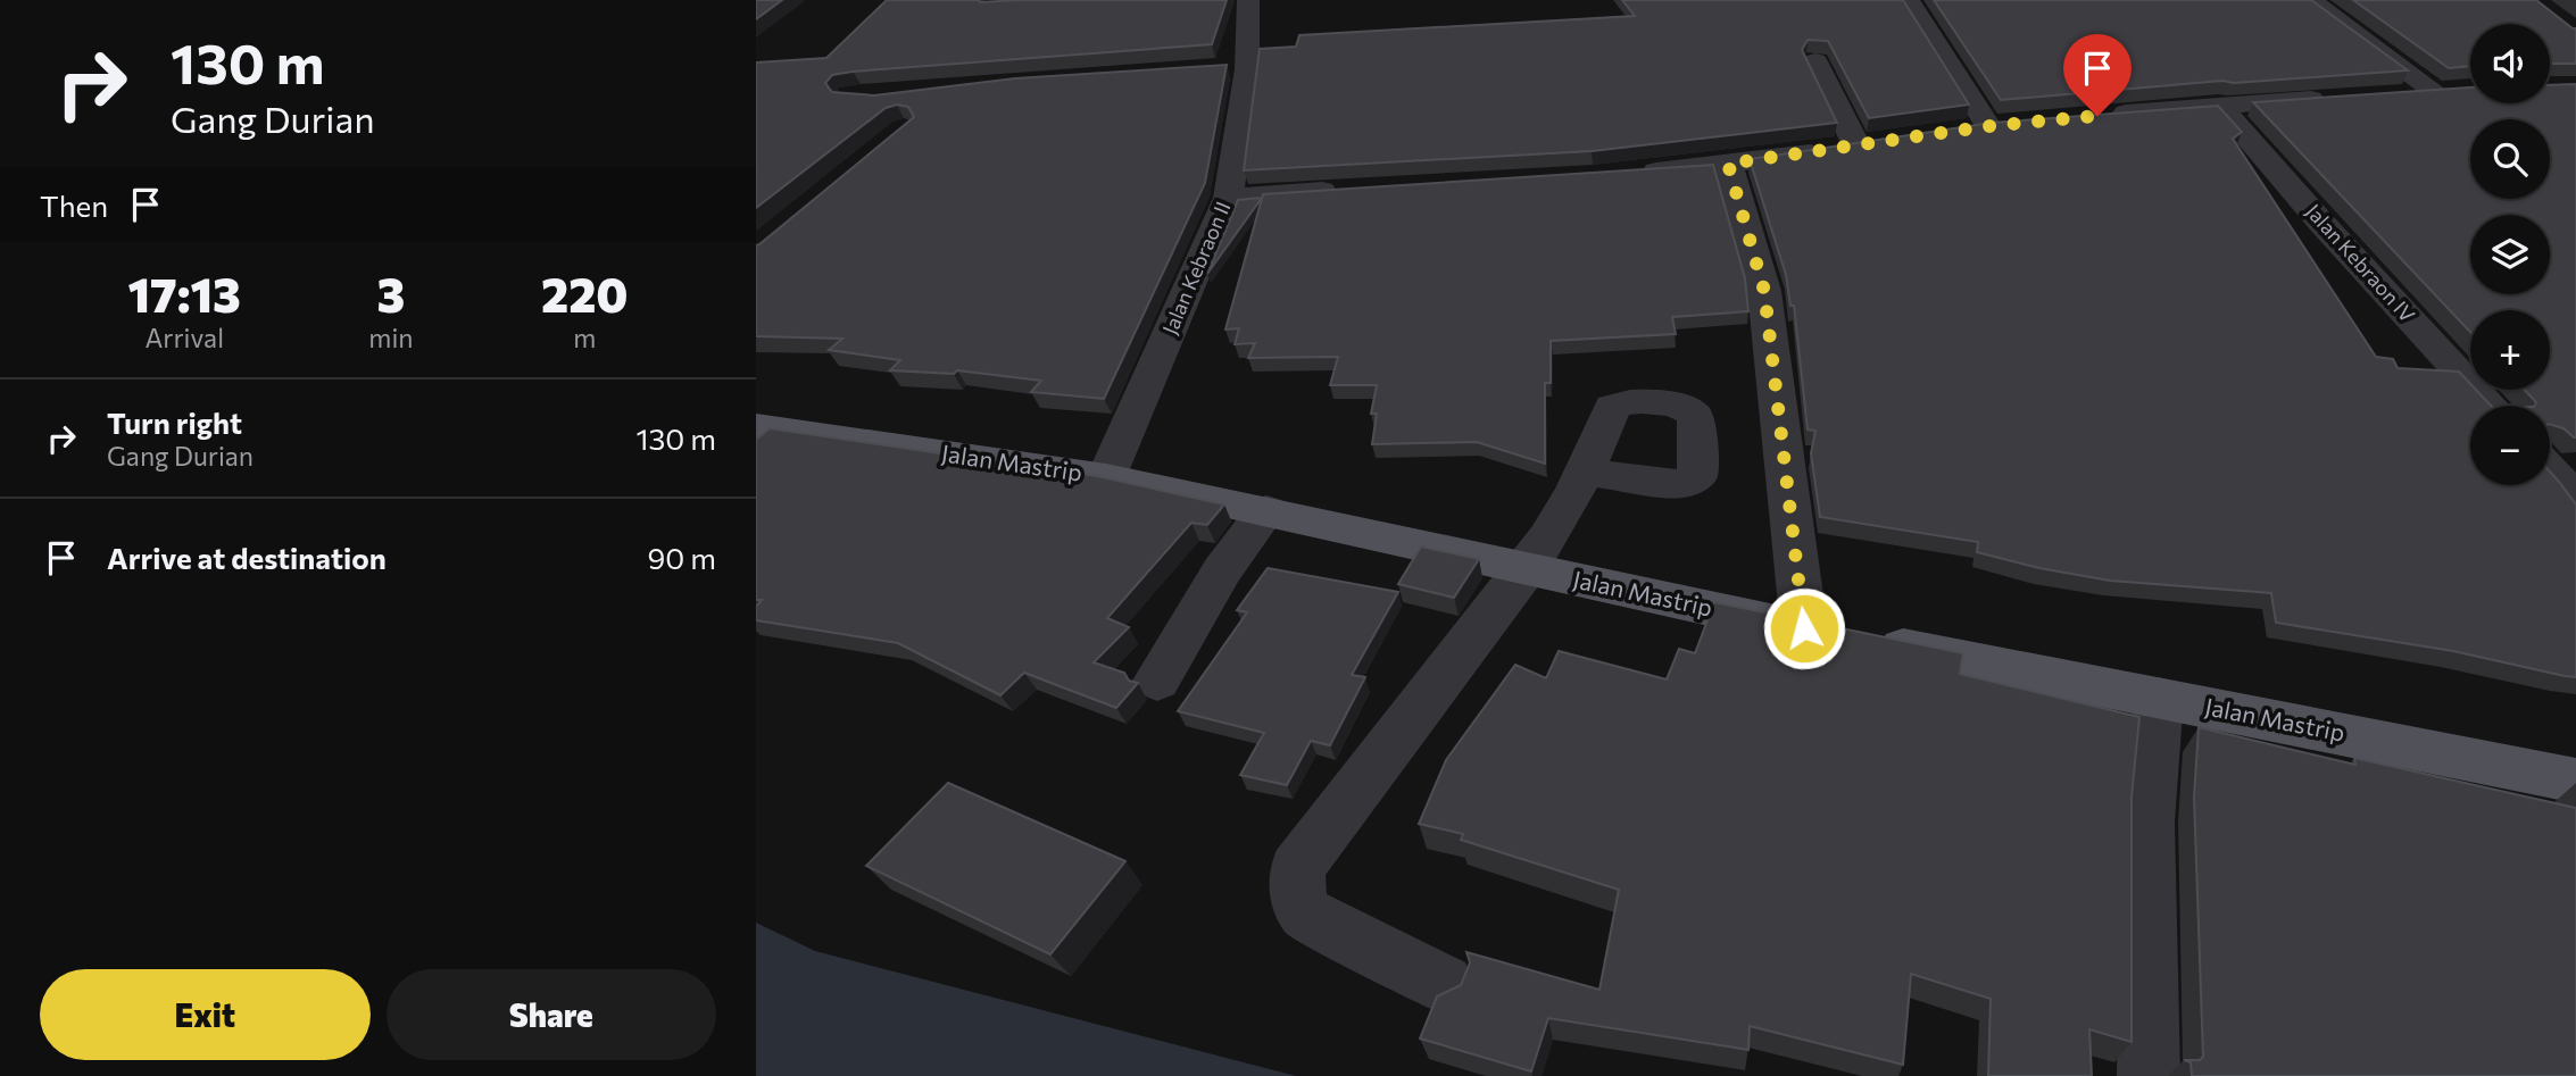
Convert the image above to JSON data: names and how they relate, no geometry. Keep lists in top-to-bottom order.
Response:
{
  "streets": {
    "main road": ["Jalan Mastrip"],
    "street": ["Jalan Kebraon IV", "Jalan Kebraon II"]
  },
  "crossings": [
    ["Jalan Kebraon II", "Jalan Mastrip"]
  ],
  "page": {
    "turn": ["130 m", "Gang Durian"],
    "map_buttons": ["+", "−"],
    "then": "Then",
    "eta": [
      "17:13",
      "Arrival",
      "3",
      "min",
      "220",
      "m"
    ],
    "list": [
      {
        "name": "Turn right",
        "note": "Gang Durian",
        "value": "130 m"
      },
      {
        "name": "Arrive at destination",
        "value": "90 m"
      }
    ],
    "buttons": ["Exit", "Share"]
  }
}
